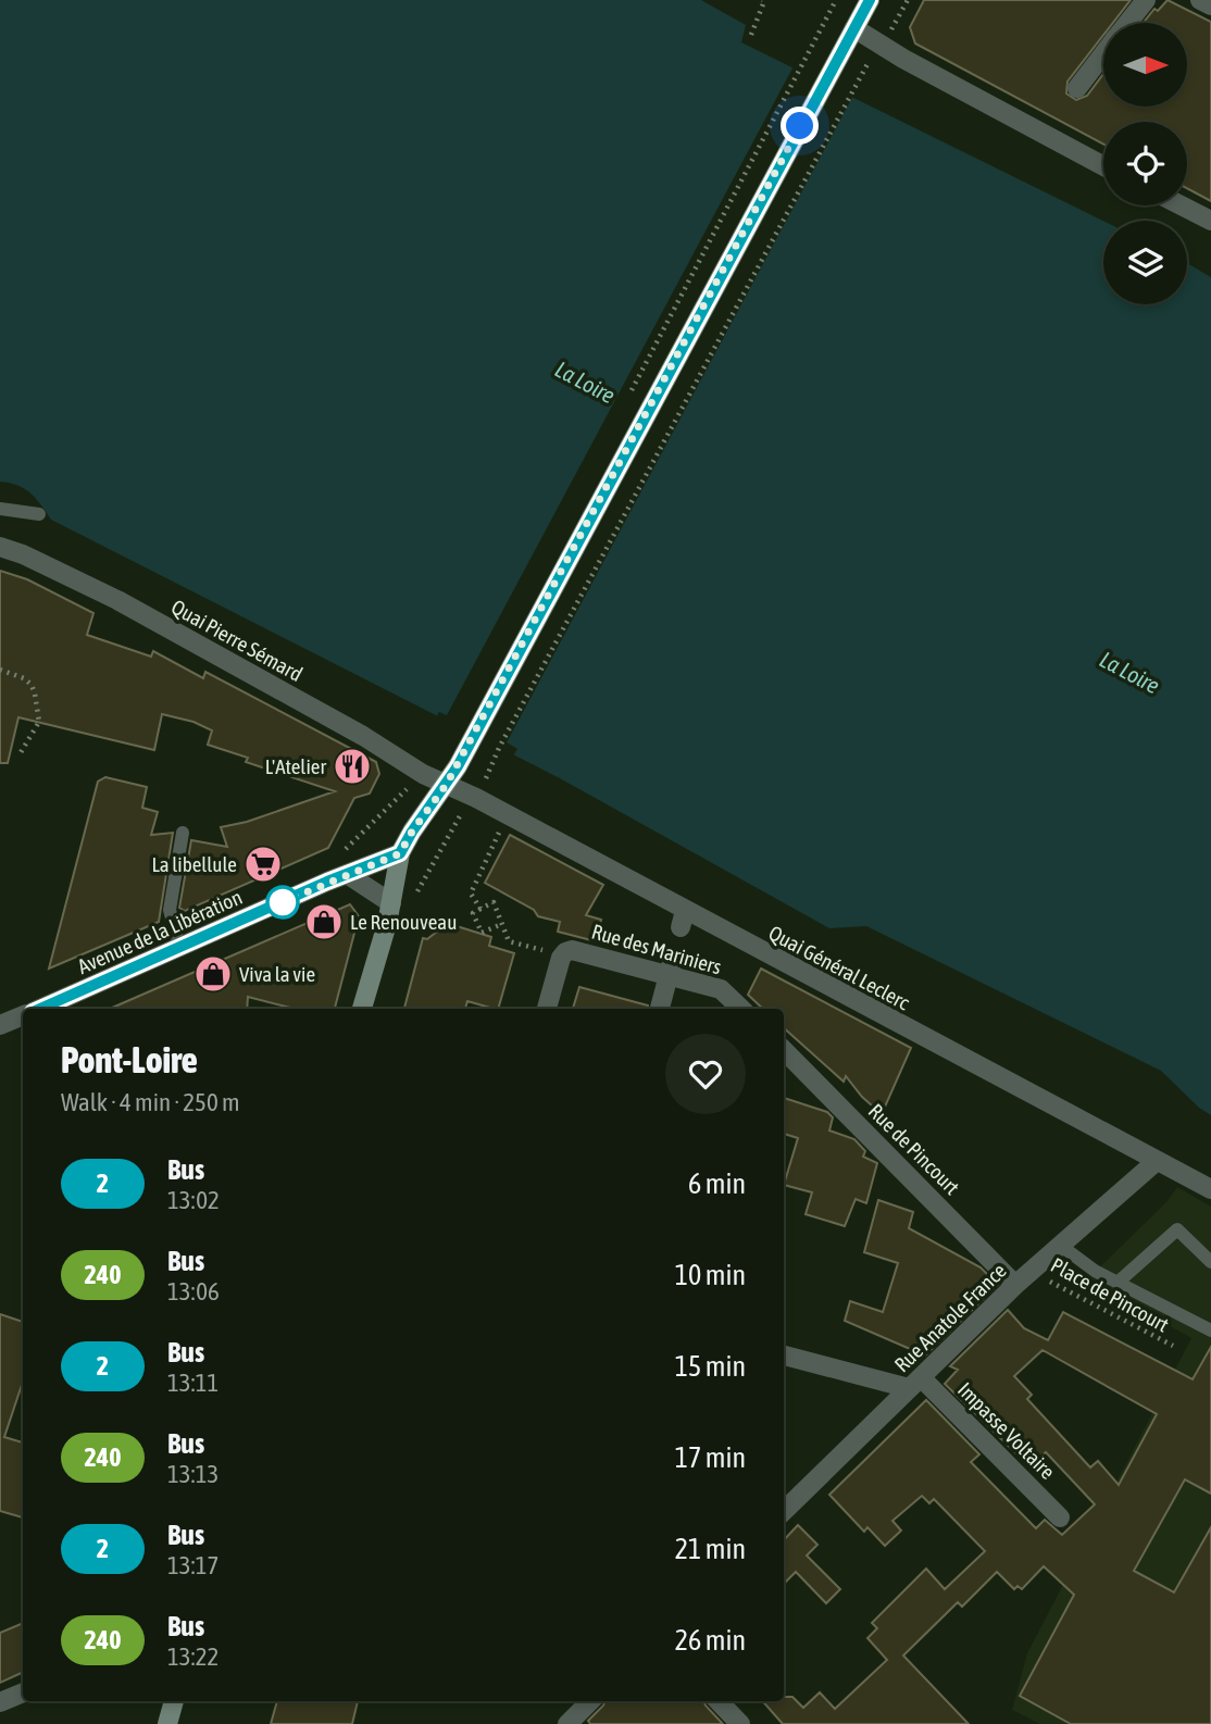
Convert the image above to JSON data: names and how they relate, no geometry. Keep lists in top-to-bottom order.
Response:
{
  "streets": {
    "street": [
      "Quai Pierre Sémard",
      "Avenue de la Libération",
      "Rue des Mariniers",
      "Quai Général Leclerc",
      "Rue de Pincourt",
      "Rue Anatole France",
      "Impasse Voltaire"
    ],
    "path": ["Place de Pincourt"]
  },
  "crossings": [
    ["Quai Pierre Sémard", "Quai Général Leclerc"],
    ["Quai Général Leclerc", "Rue Anatole France"],
    ["Rue de Pincourt", "Rue Anatole France"],
    ["Place de Pincourt", "Rue Anatole France"],
    ["Rue Anatole France", "Impasse Voltaire"]
  ],
  "water": ["La Loire"],
  "places": {
    "restaurant": ["L'Atelier"],
    "supermarket": ["La libellule"],
    "shop": ["Le Renouveau", "Viva la vie"]
  },
  "lines": ["bus line 2"],
  "north": "right",
  "page": {
    "heading": ["Pont-Loire", "Walk · 4 min · 250 m"],
    "list": [
      {
        "mark": "2",
        "name": "Bus",
        "note": "13:02",
        "value": "6 min"
      },
      {
        "mark": "240",
        "name": "Bus",
        "note": "13:06",
        "value": "10 min"
      },
      {
        "mark": "2",
        "name": "Bus",
        "note": "13:11",
        "value": "15 min"
      },
      {
        "mark": "240",
        "name": "Bus",
        "note": "13:13",
        "value": "17 min"
      },
      {
        "mark": "2",
        "name": "Bus",
        "note": "13:17",
        "value": "21 min"
      },
      {
        "mark": "240",
        "name": "Bus",
        "note": "13:22",
        "value": "26 min"
      }
    ]
  }
}
